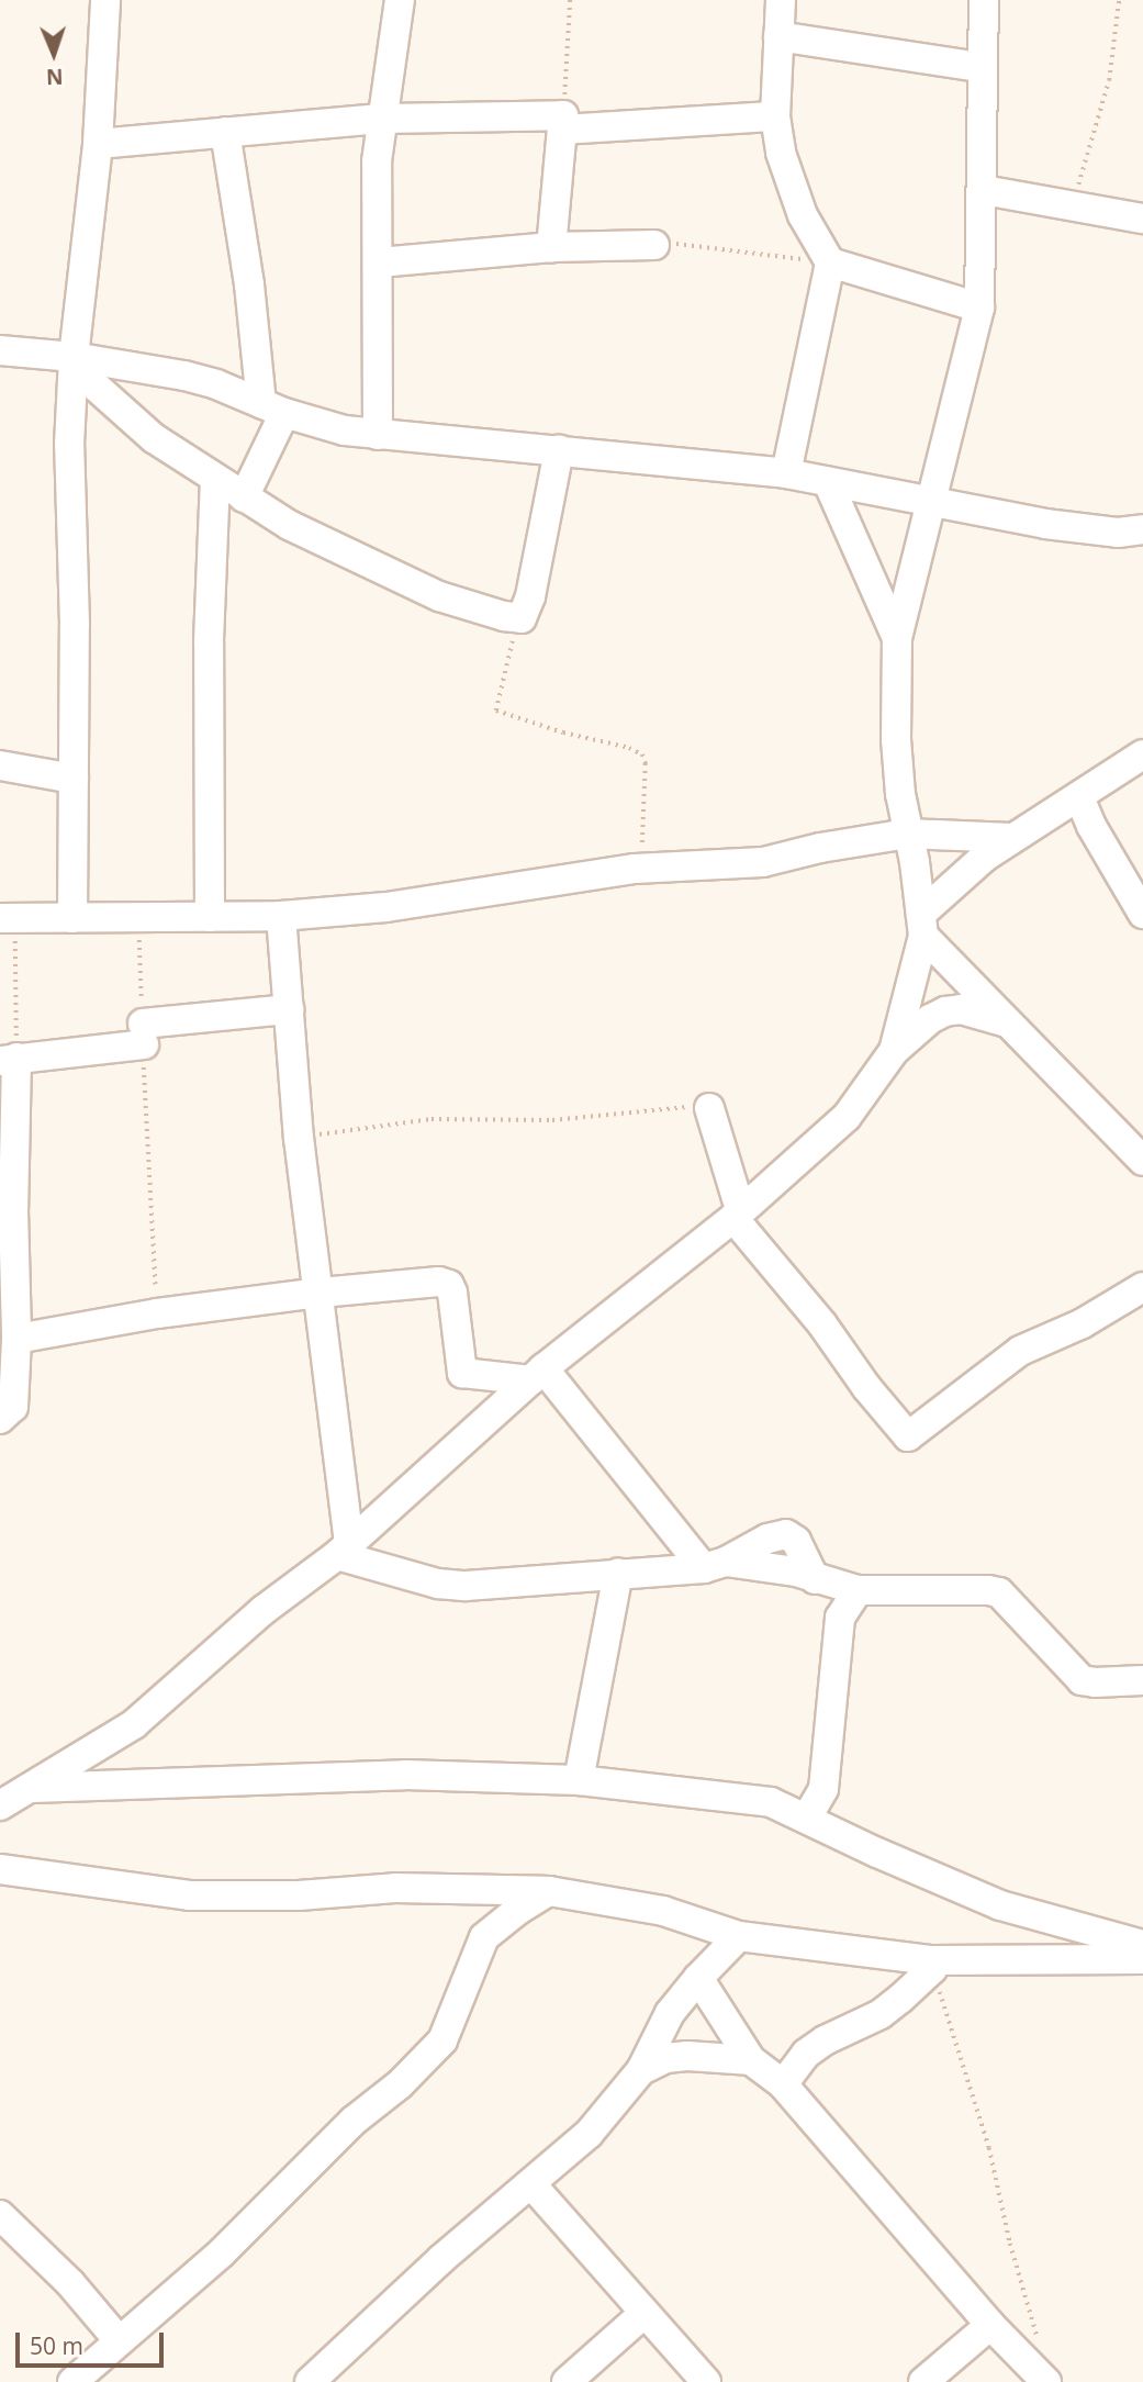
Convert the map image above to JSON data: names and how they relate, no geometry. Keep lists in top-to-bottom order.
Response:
{
  "scale_bar": "50 m",
  "north": "bottom"
}
